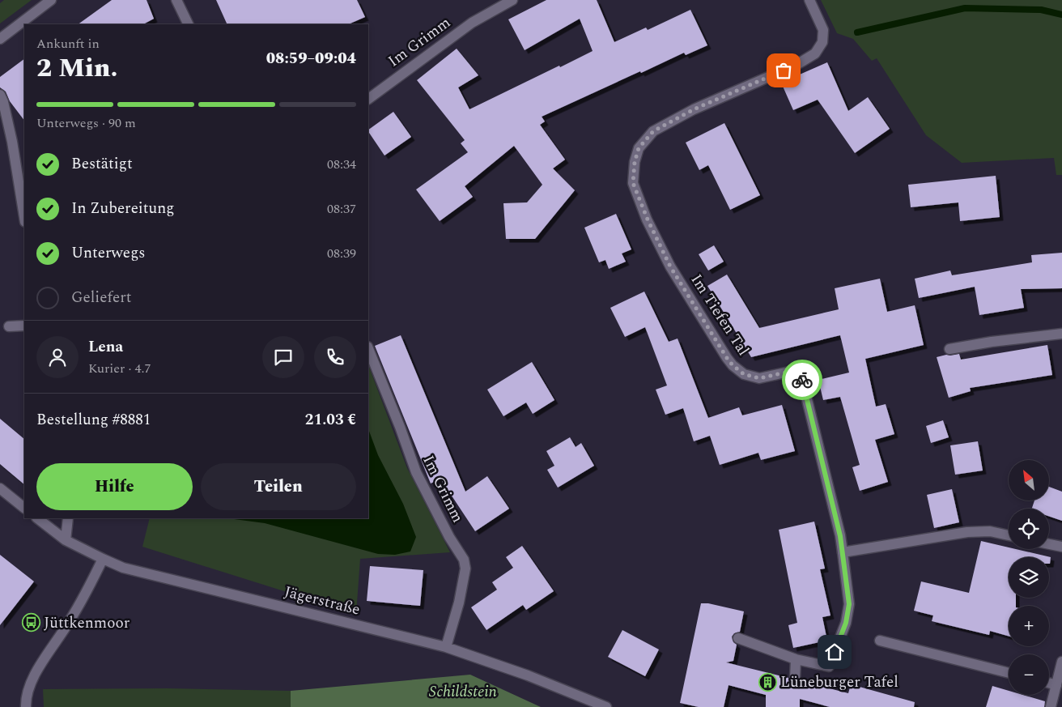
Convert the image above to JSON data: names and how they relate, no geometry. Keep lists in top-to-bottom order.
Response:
{
  "streets": {
    "street": ["Im Grimm", "Im Tiefen Tal", "Jägerstraße"]
  },
  "crossings": [
    ["Im Grimm", "Jägerstraße"]
  ],
  "parks": ["Schildstein"],
  "places": {
    "bus stop": ["Jüttkenmoor"],
    "building": ["Lüneburger Tafel"]
  },
  "north": "top left",
  "page": {
    "heading": ["2 Min.", "Ankunft in", "08:59–09:04"],
    "panel": [
      "Lena",
      "Kurier · 4.7",
      "Bestellung #8881",
      "21.03 €"
    ],
    "bar": "Unterwegs · 90 m",
    "list": [
      ["Bestätigt", "08:34"],
      ["In Zubereitung", "08:37"],
      ["Unterwegs", "08:39"],
      "Geliefert"
    ],
    "buttons": ["Hilfe", "Teilen"],
    "map_buttons": ["+", "−"]
  }
}
